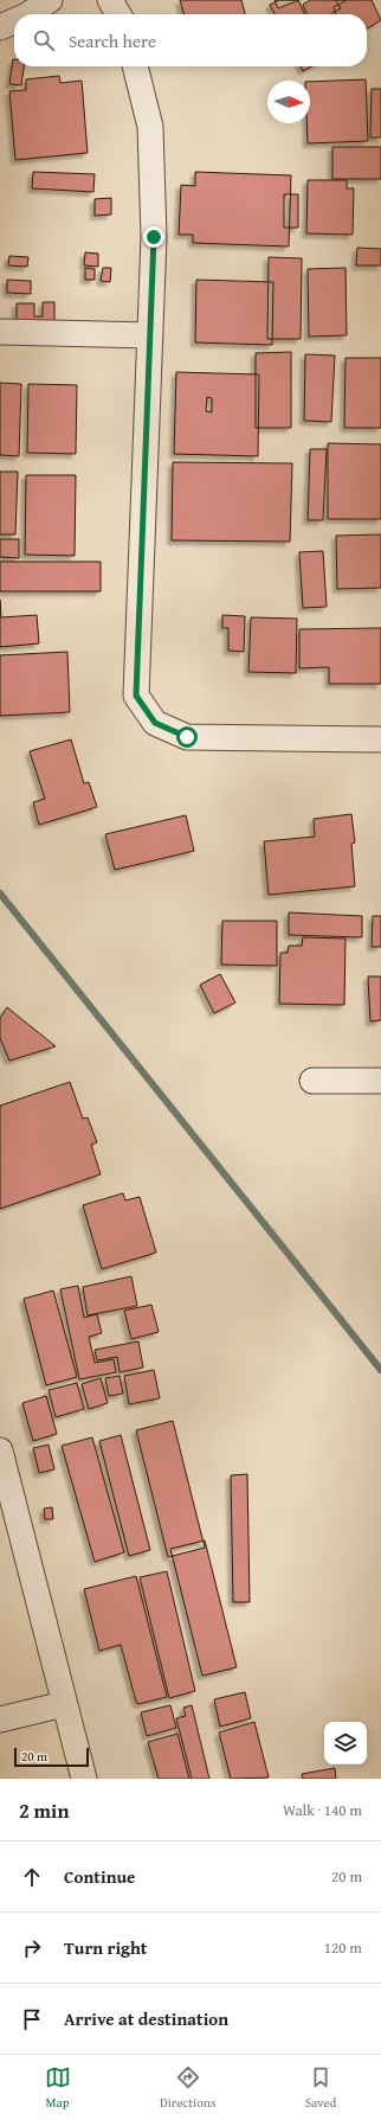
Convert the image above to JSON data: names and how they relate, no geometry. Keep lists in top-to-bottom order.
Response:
{
  "scale_bar": "20 m",
  "north": "right",
  "page": {
    "search": "Search here",
    "scale": "20 m",
    "heading": ["2 min", "Walk · 140 m"],
    "list": [
      ["Continue", "20 m"],
      ["Turn right", "120 m"],
      "Arrive at destination"
    ],
    "nav": ["Map", "Directions", "Saved"]
  }
}
